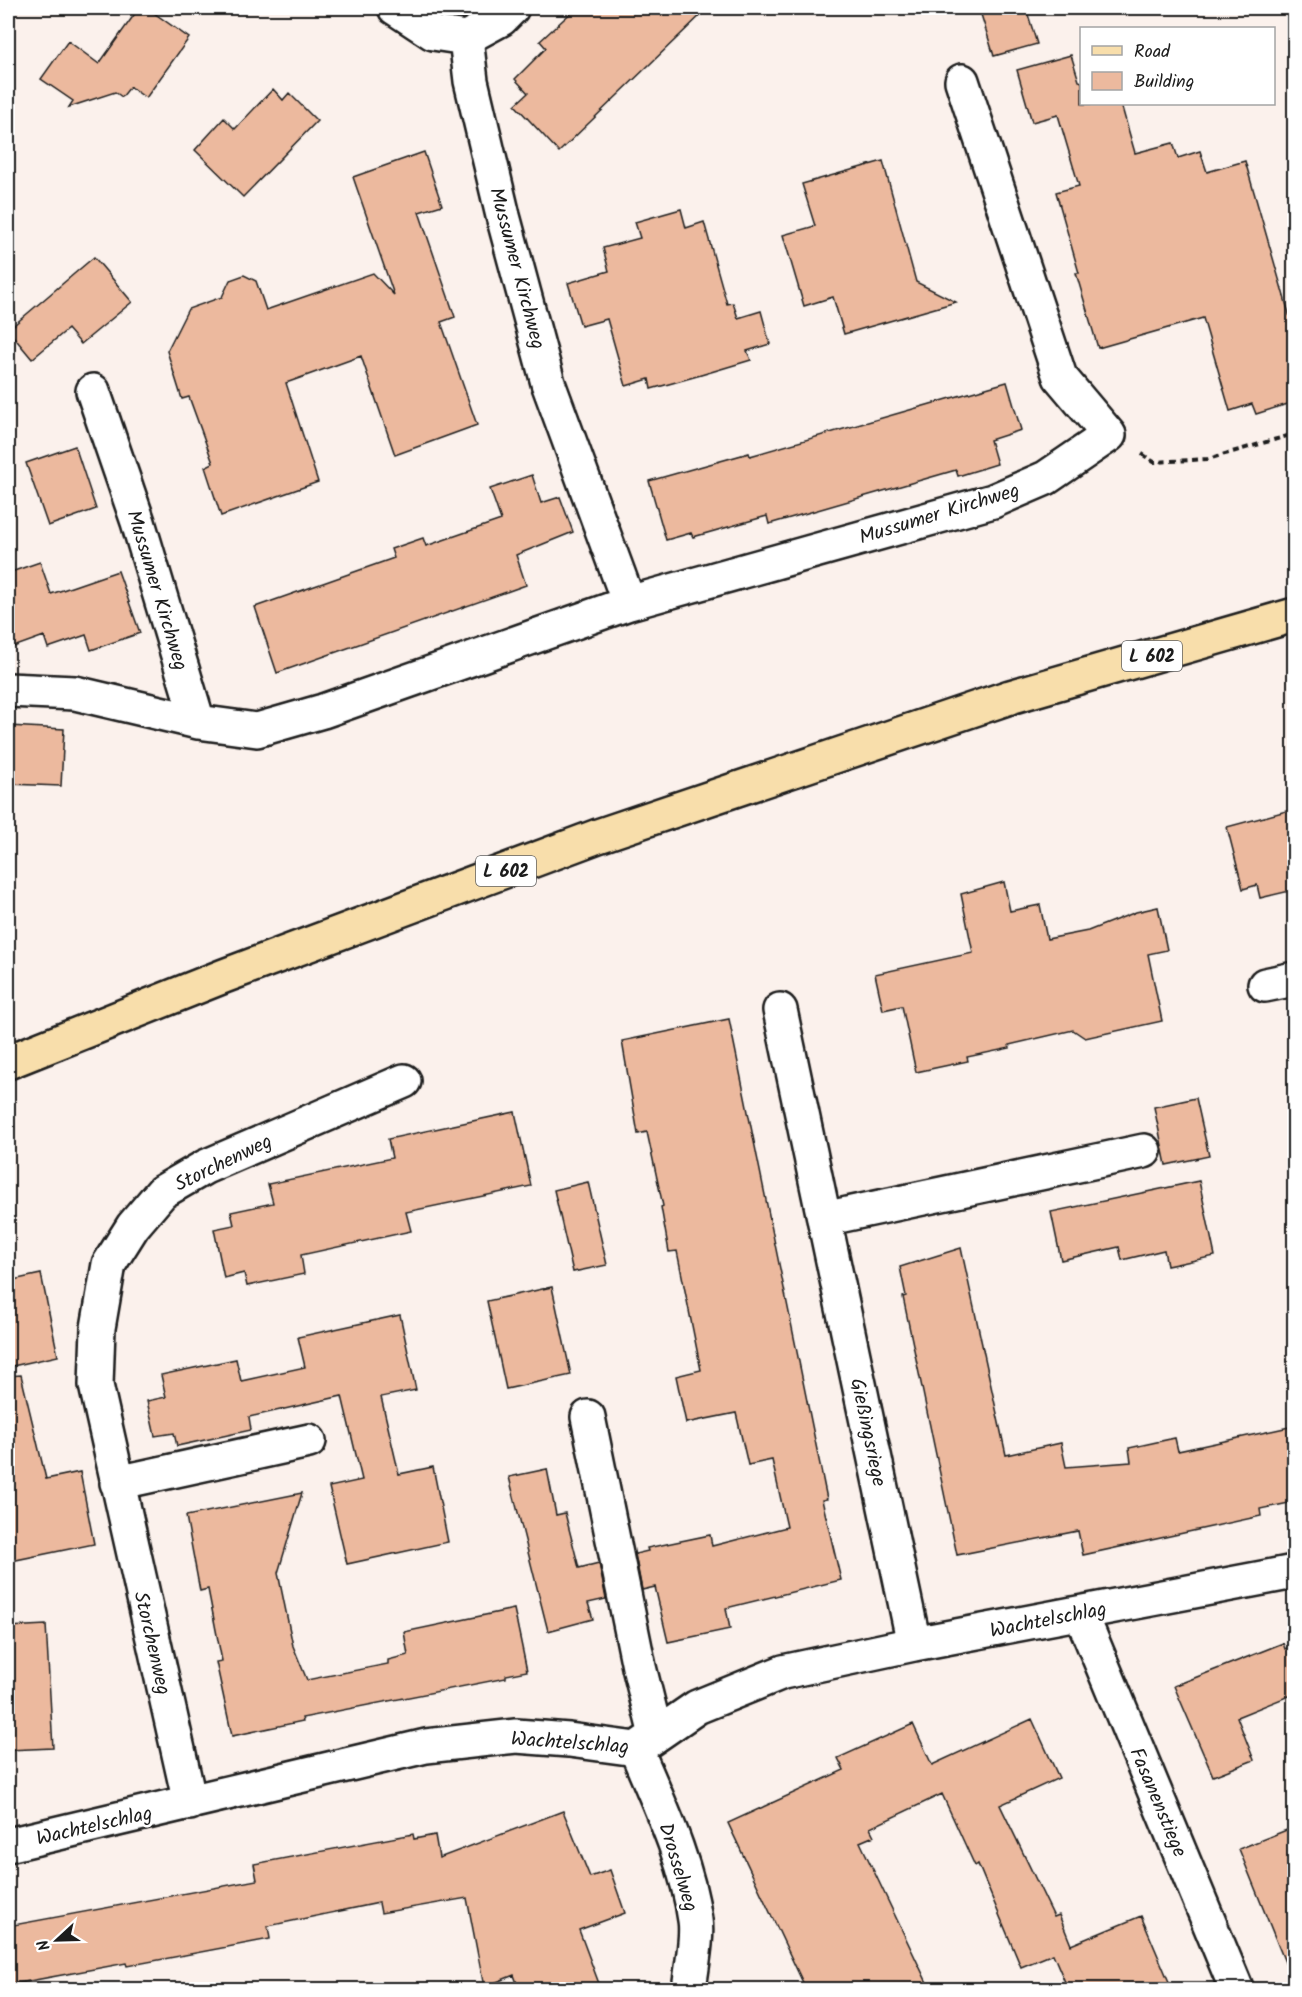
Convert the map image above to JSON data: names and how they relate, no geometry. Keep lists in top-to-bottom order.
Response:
{
  "streets": {
    "main road": ["L 602"],
    "street": [
      "Mussumer Kirchweg",
      "Storchenweg",
      "Gießingsriege",
      "Wachtelschlag",
      "Fasanenstiege",
      "Drosselweg"
    ]
  },
  "crossings": [
    ["Storchenweg", "Wachtelschlag"],
    ["Gießingsriege", "Wachtelschlag"],
    ["Wachtelschlag", "Fasanenstiege"],
    ["Wachtelschlag", "Drosselweg"]
  ],
  "legend": ["Road", "Building"],
  "north": "left"
}
